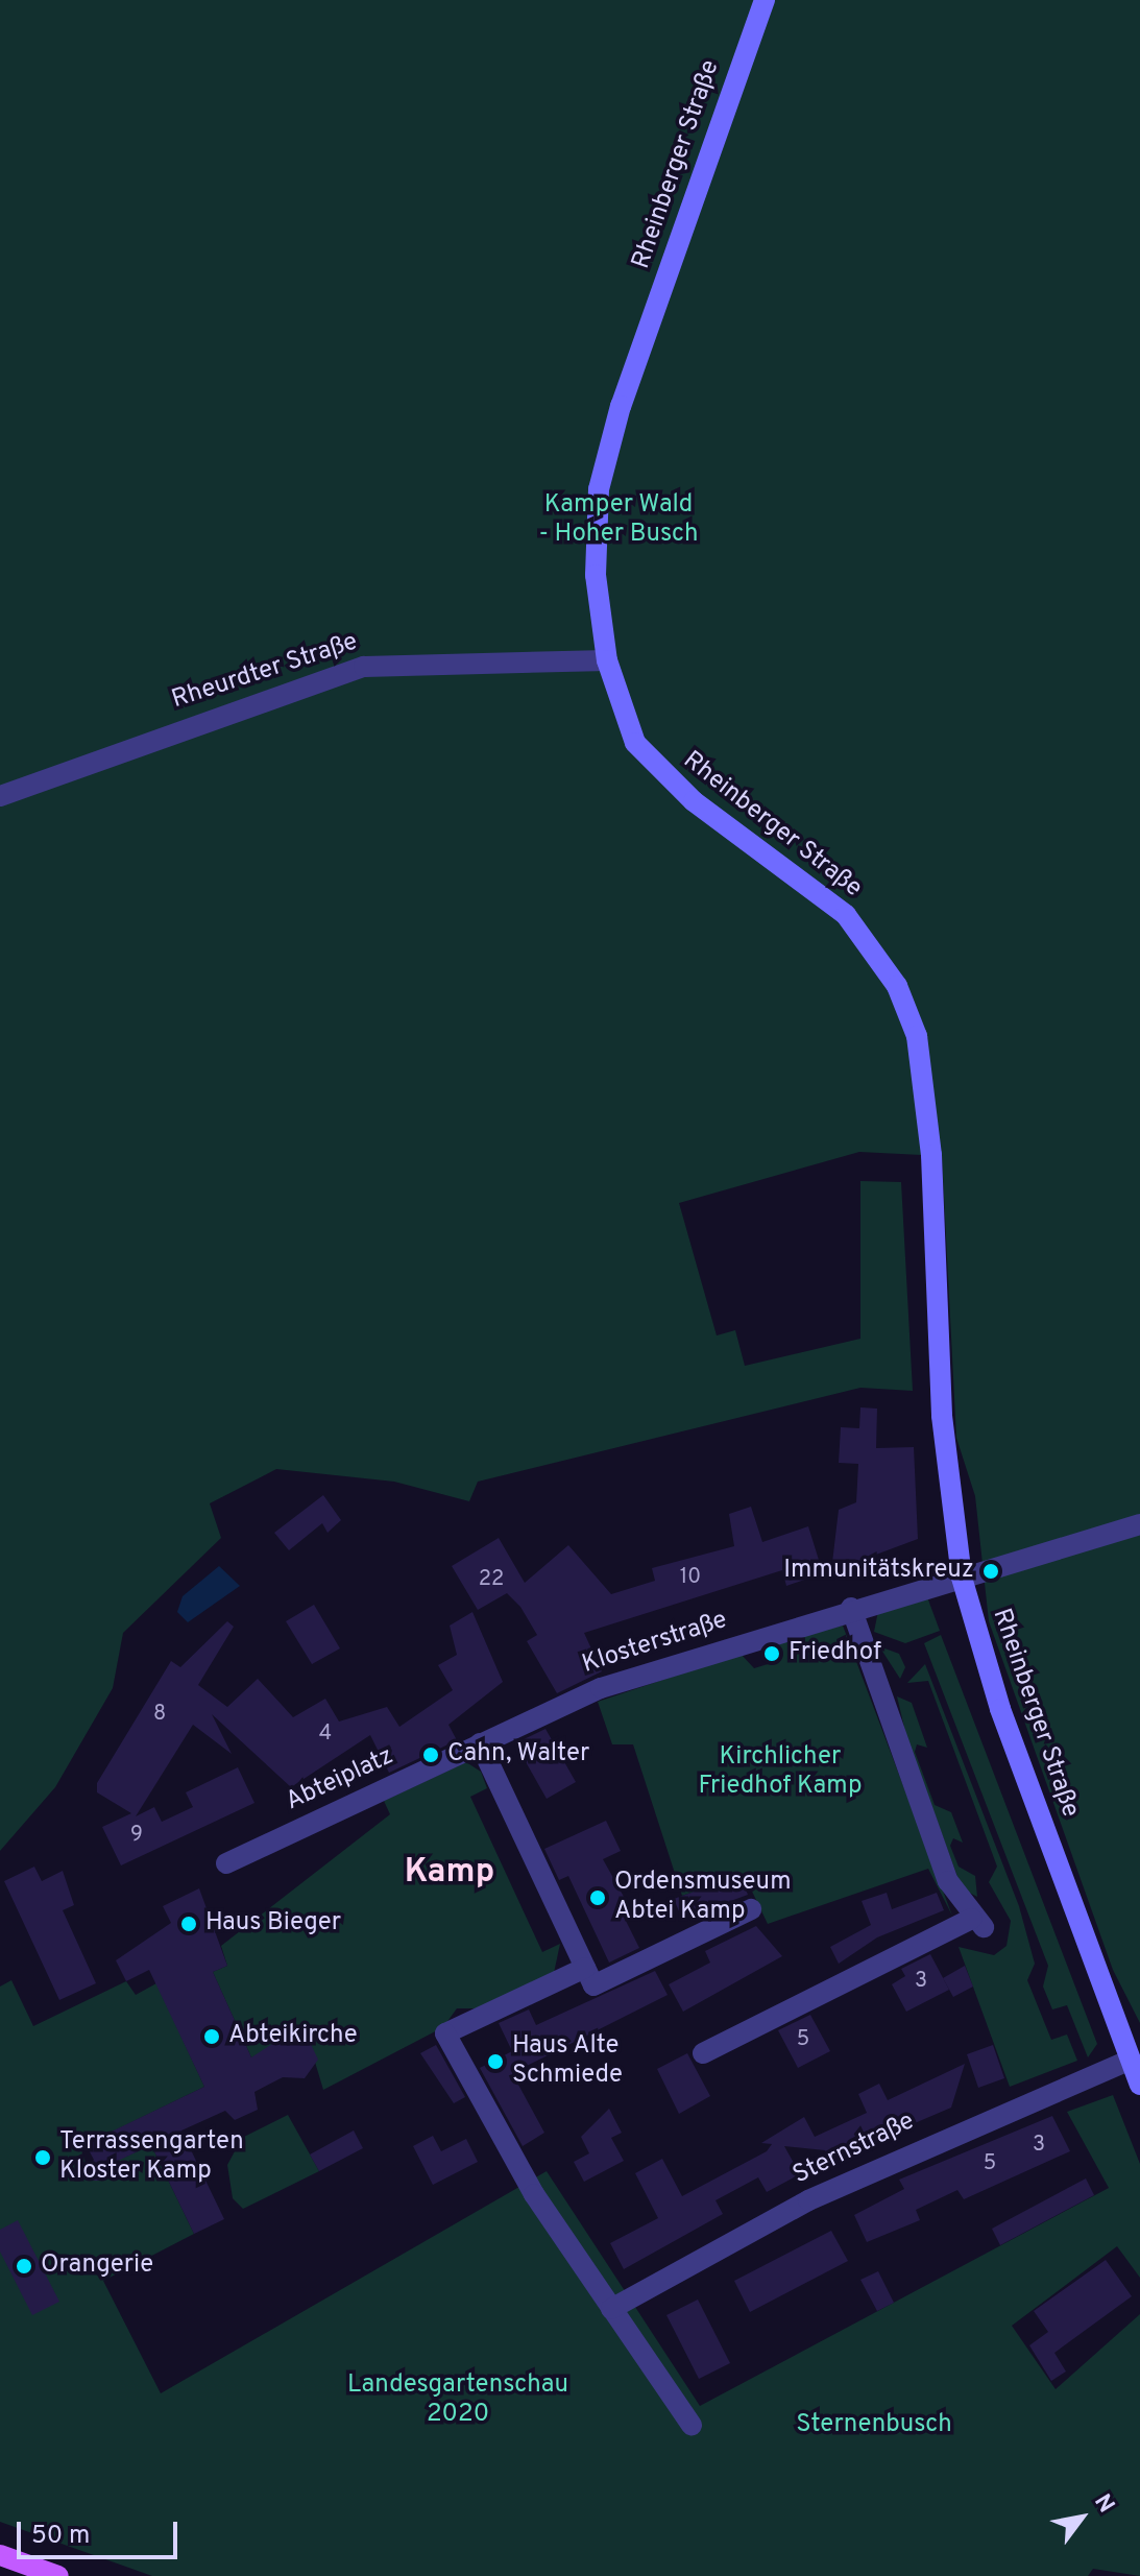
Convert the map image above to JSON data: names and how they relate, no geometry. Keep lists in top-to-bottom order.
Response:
{
  "streets": {
    "main road": ["Rheinberger Straße"],
    "street": [
      "Rheurdter Straße",
      "Klosterstraße",
      "Abteiplatz",
      "Sternstraße"
    ]
  },
  "crossings": [
    ["Rheinberger Straße", "Rheurdter Straße"],
    ["Rheinberger Straße", "Klosterstraße"],
    ["Rheinberger Straße", "Sternstraße"],
    ["Klosterstraße", "Abteiplatz"]
  ],
  "districts": ["Kamp"],
  "parks": [
    "Kamper Wald - Hoher Busch",
    "Kirchlicher Friedhof Kamp",
    "Landesgartenschau 2020",
    "Sternenbusch"
  ],
  "places": [
    "Immunitätskreuz",
    "Friedhof",
    "Cahn, Walter",
    "Ordensmuseum Abtei Kamp",
    "Haus Bieger",
    "Abteikirche",
    "Haus Alte Schmiede",
    "Terrassengarten Kloster Kamp",
    "Orangerie"
  ],
  "house_numbers": [
    "10",
    "22",
    "8",
    "4",
    "9",
    "3",
    "5",
    "3",
    "5"
  ],
  "scale_bar": "50 m",
  "north": "top right"
}
